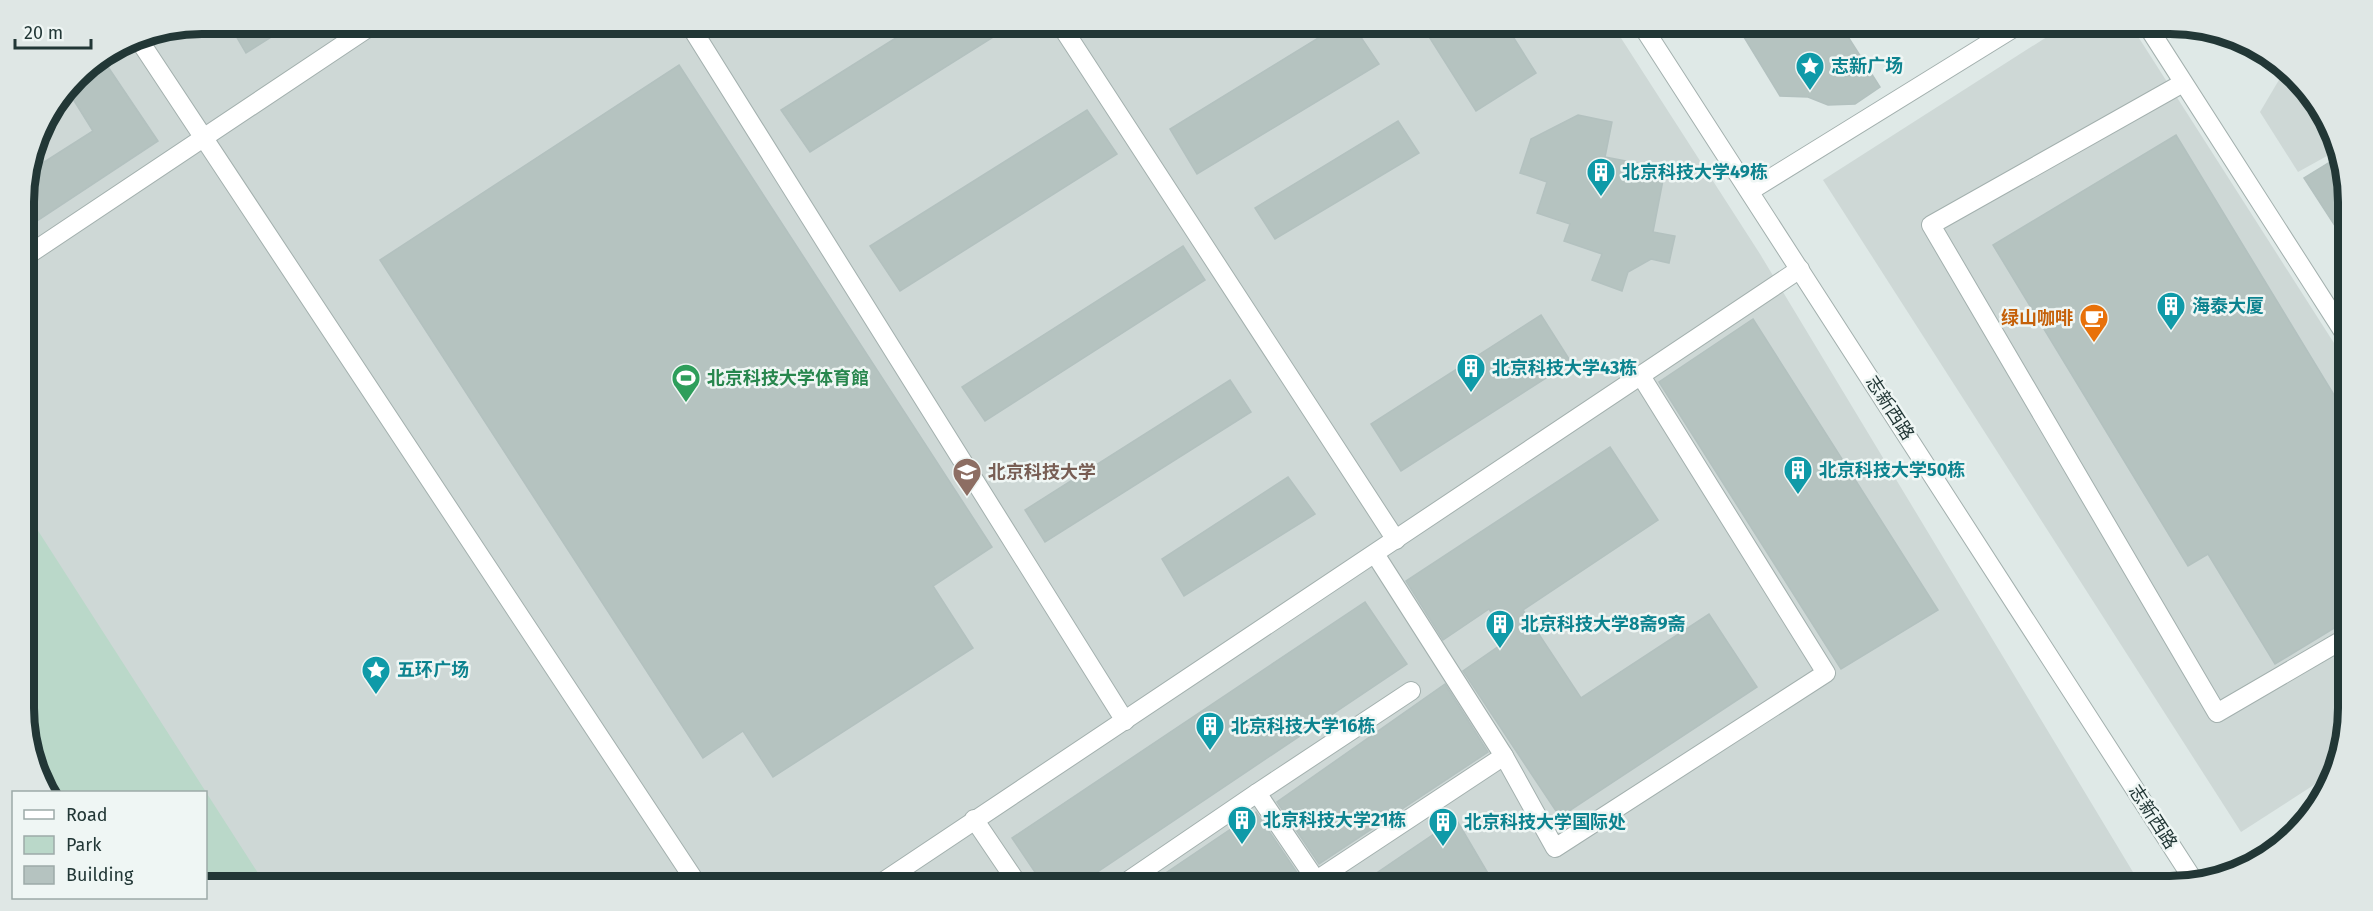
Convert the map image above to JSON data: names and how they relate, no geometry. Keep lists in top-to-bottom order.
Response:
{
  "streets": {
    "street": ["志新西路"]
  },
  "places": {
    "place": ["志新广场", "五环广场"],
    "building": [
      "北京科技大学49栋",
      "海泰大厦",
      "北京科技大学43栋",
      "北京科技大学50栋",
      "北京科技大学8斋9斋",
      "北京科技大学16栋",
      "北京科技大学21栋",
      "北京科技大学国际处"
    ],
    "cafe": ["绿山咖啡"],
    "sports": ["北京科技大学体育館"],
    "school or university": ["北京科技大学"]
  },
  "legend": ["Road", "Park", "Building"],
  "scale_bar": "20 m"
}
